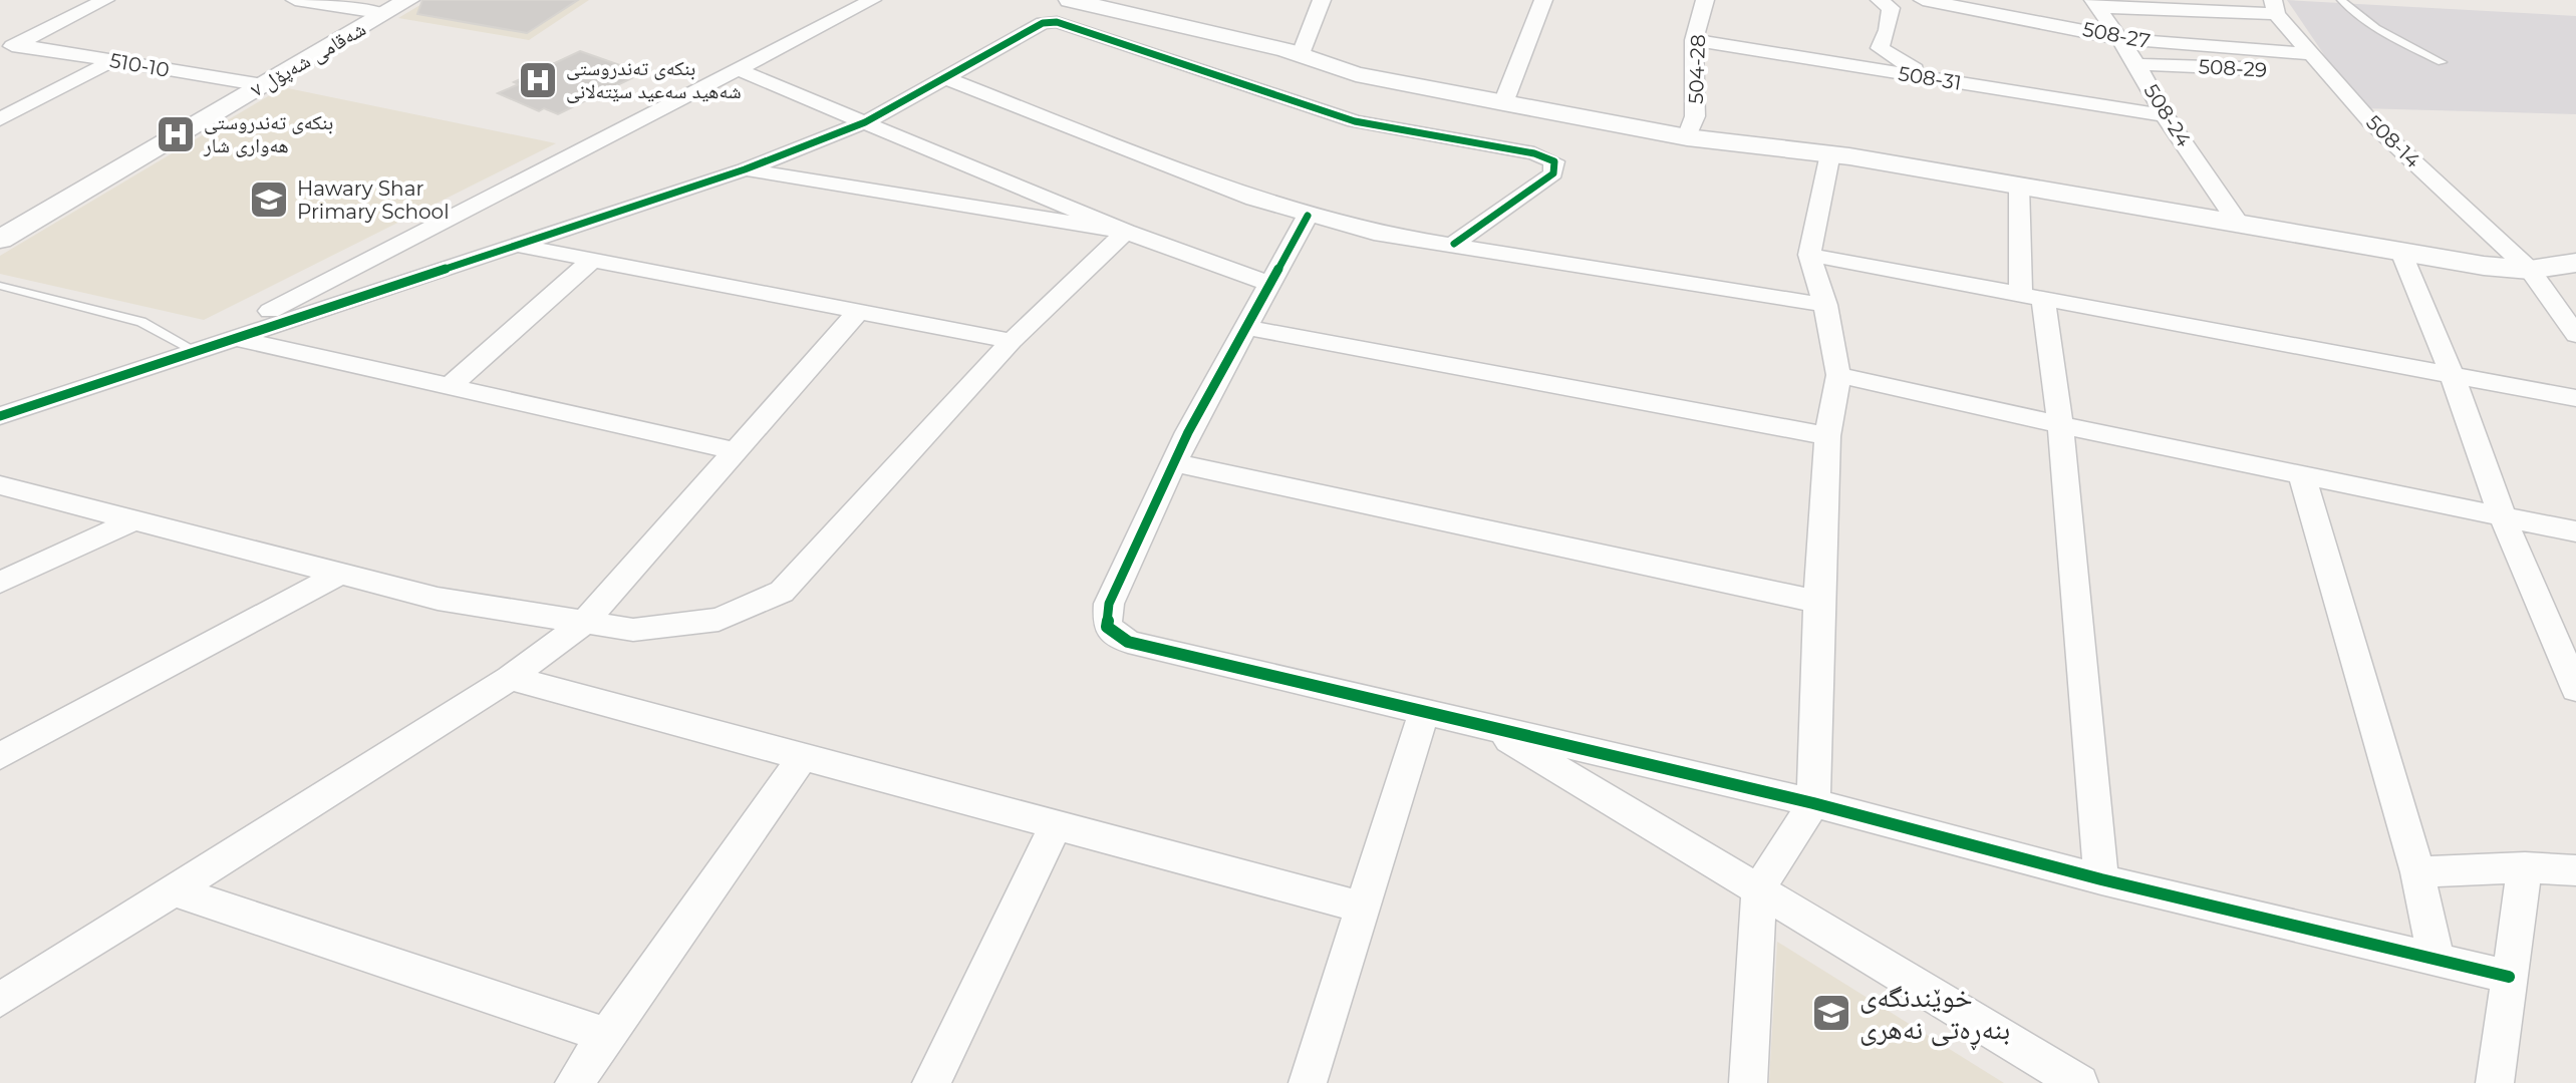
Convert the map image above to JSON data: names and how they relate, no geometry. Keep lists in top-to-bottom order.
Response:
{
  "streets": {
    "street": [
      "508-27",
      "شەقامی شەپۆل ٧",
      "510-10",
      "508-29",
      "504-28",
      "508-31",
      "508-24",
      "508-14"
    ]
  },
  "crossings": [
    ["508-27", "508-24"],
    ["508-27", "508-14"],
    ["شەقامی شەپۆل ٧", "510-10"],
    ["508-29", "508-24"],
    ["508-29", "508-14"],
    ["504-28", "508-31"],
    ["508-31", "508-24"]
  ],
  "places": {
    "hospital": ["بنکەی تەندروستی شەهید سەعید سێتەلانی", "بنکەی تەندروستی هەواری شار"],
    "school or university": ["Hawary Shar Primary School", "خوێندنگەی بنەڕەتی نەهری"]
  }
}
